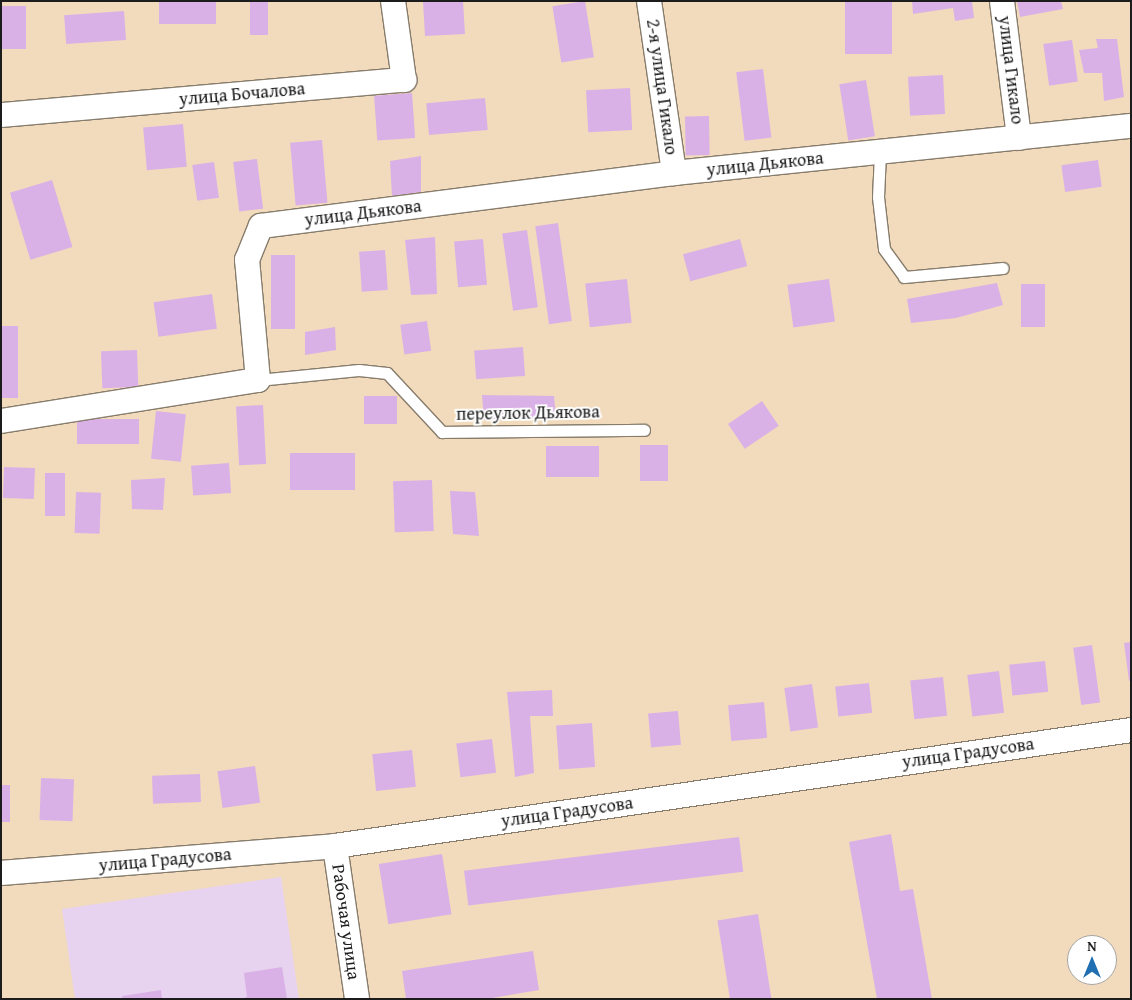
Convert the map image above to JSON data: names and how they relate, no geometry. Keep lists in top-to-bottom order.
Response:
{
  "streets": {
    "street": [
      "улица Гикало",
      "2-я улица Гикало",
      "улица Бочалова",
      "улица Дьякова",
      "улица Градусова",
      "Рабочая улица"
    ],
    "lane": ["переулок Дьякова"]
  },
  "crossings": [
    ["улица Гикало", "улица Дьякова"],
    ["2-я улица Гикало", "улица Дьякова"],
    ["улица Дьякова", "переулок Дьякова"],
    ["улица Градусова", "Рабочая улица"]
  ],
  "north": "top"
}
